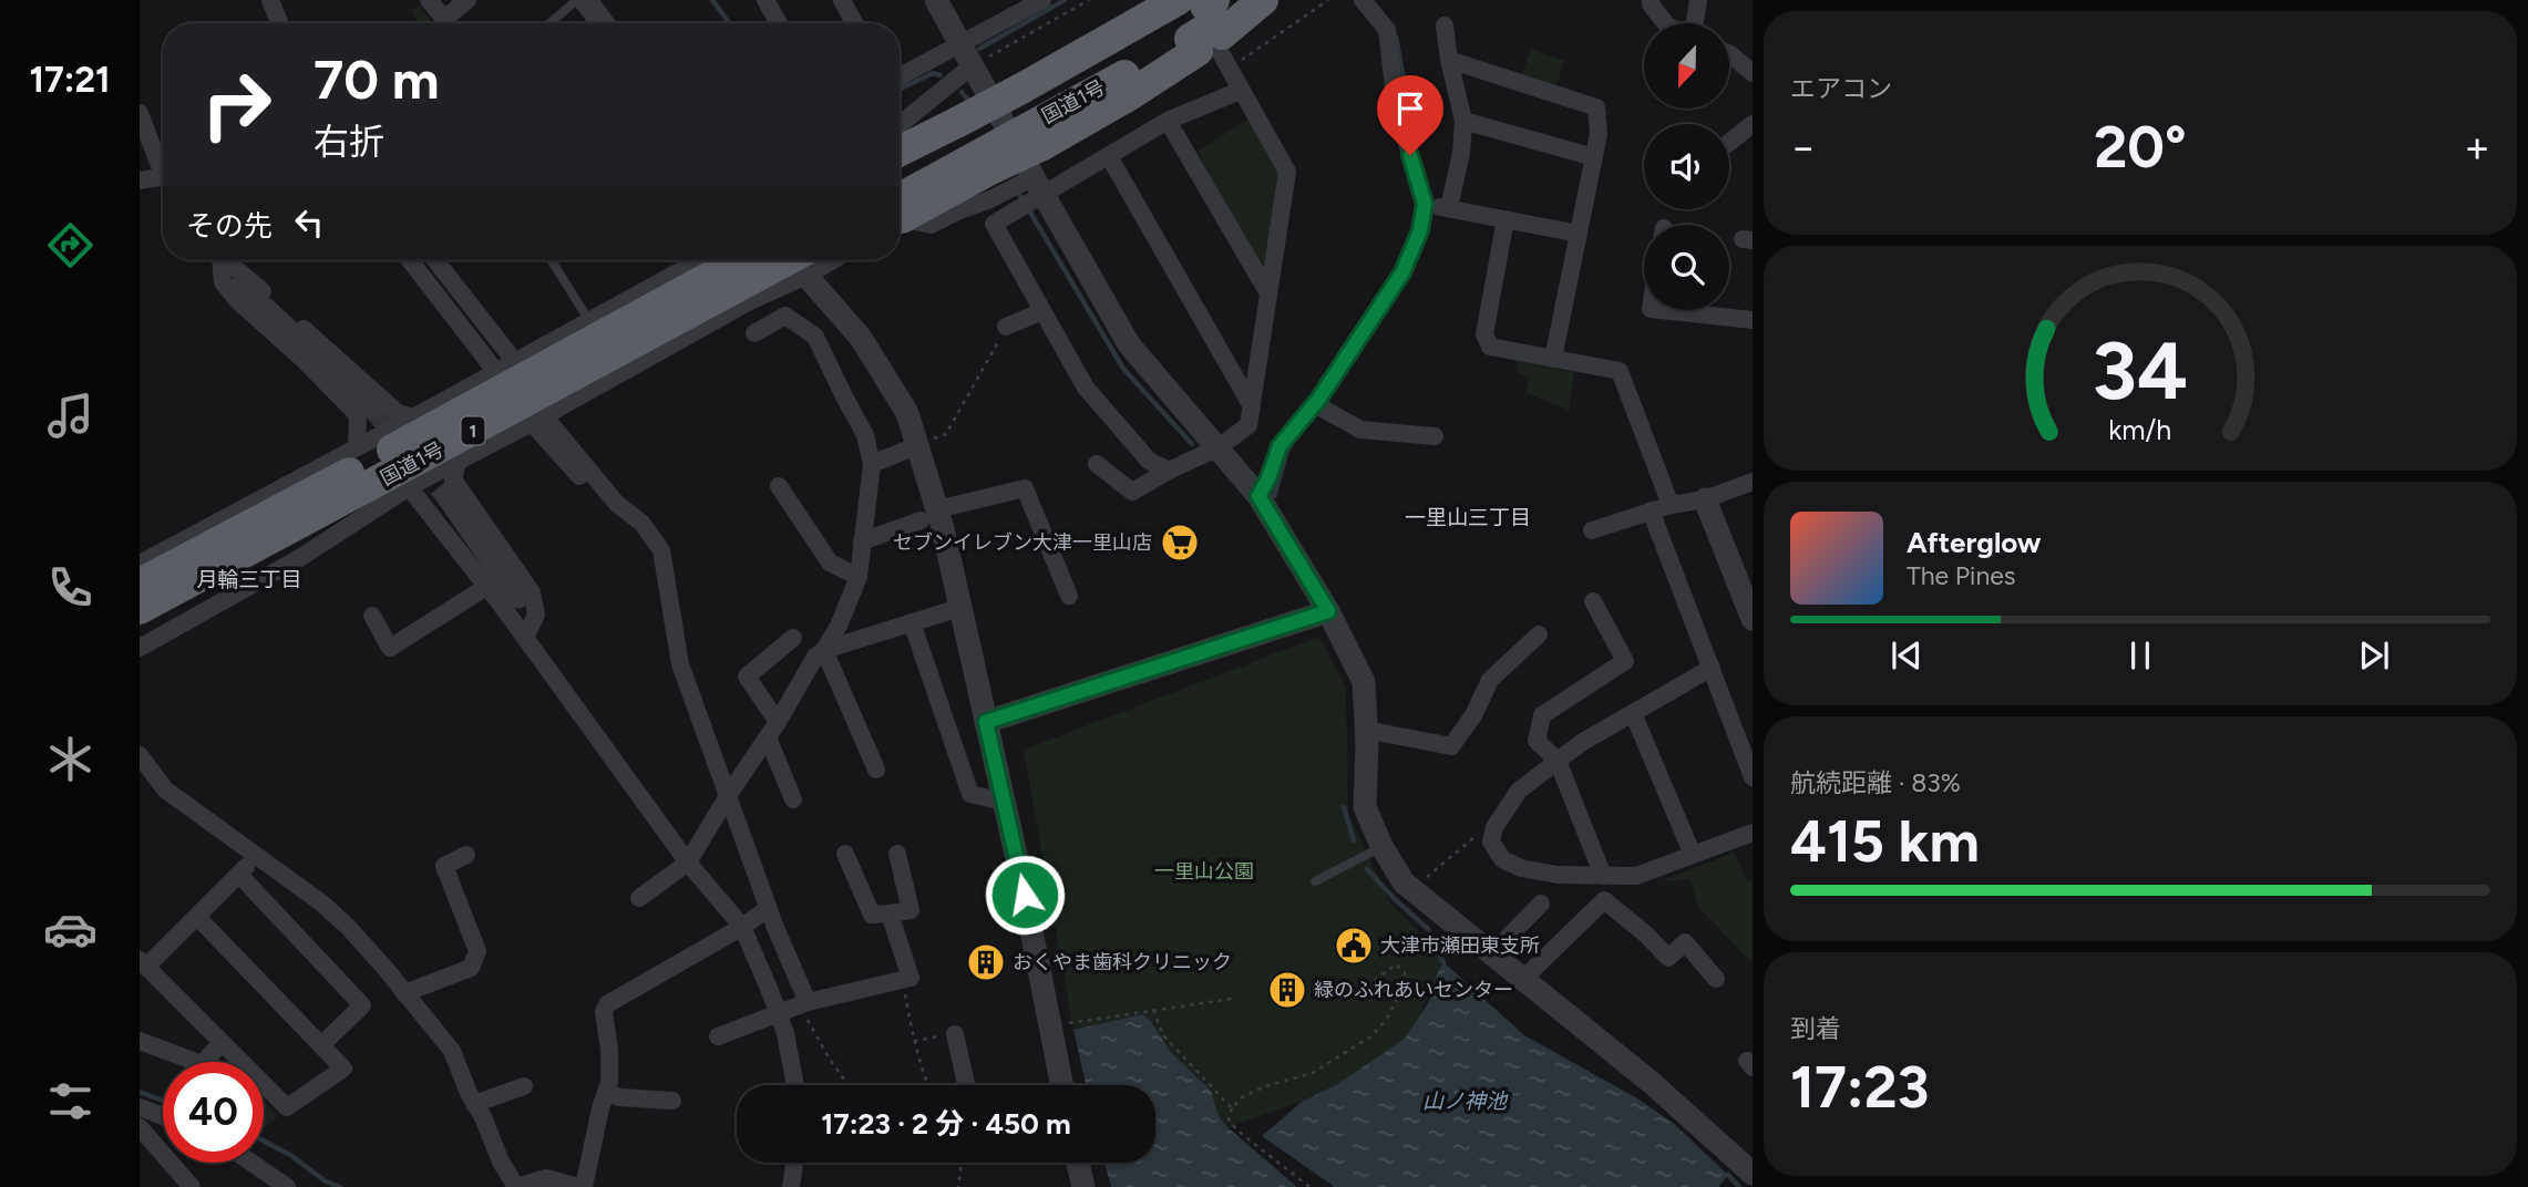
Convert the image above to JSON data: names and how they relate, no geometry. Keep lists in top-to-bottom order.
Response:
{
  "streets": {
    "highway": ["国道1号", "1"]
  },
  "districts": ["一里山三丁目", "月輪三丁目"],
  "water": ["山ノ神池"],
  "parks": ["一里山公園"],
  "places": {
    "supermarket": ["セブンイレブン大津一里山店"],
    "public building": ["大津市瀬田東支所"],
    "building": ["おくやま歯科クリニック", "緑のふれあいセンター"]
  },
  "north": "bottom",
  "page": {
    "tabs": "17:21",
    "tile": [
      "エアコン",
      ["航続距離 · 83%", "415 km"],
      ["到着", "17:23"]
    ],
    "turn": ["70 m", "右折"],
    "heat": ["−", "20°", "+"],
    "then": "その先",
    "song": ["Afterglow", "The Pines"],
    "limit": "40",
    "trip": "17:23 · 2 分 · 450 m",
    "gauge": ["34", "km/h"]
  }
}
